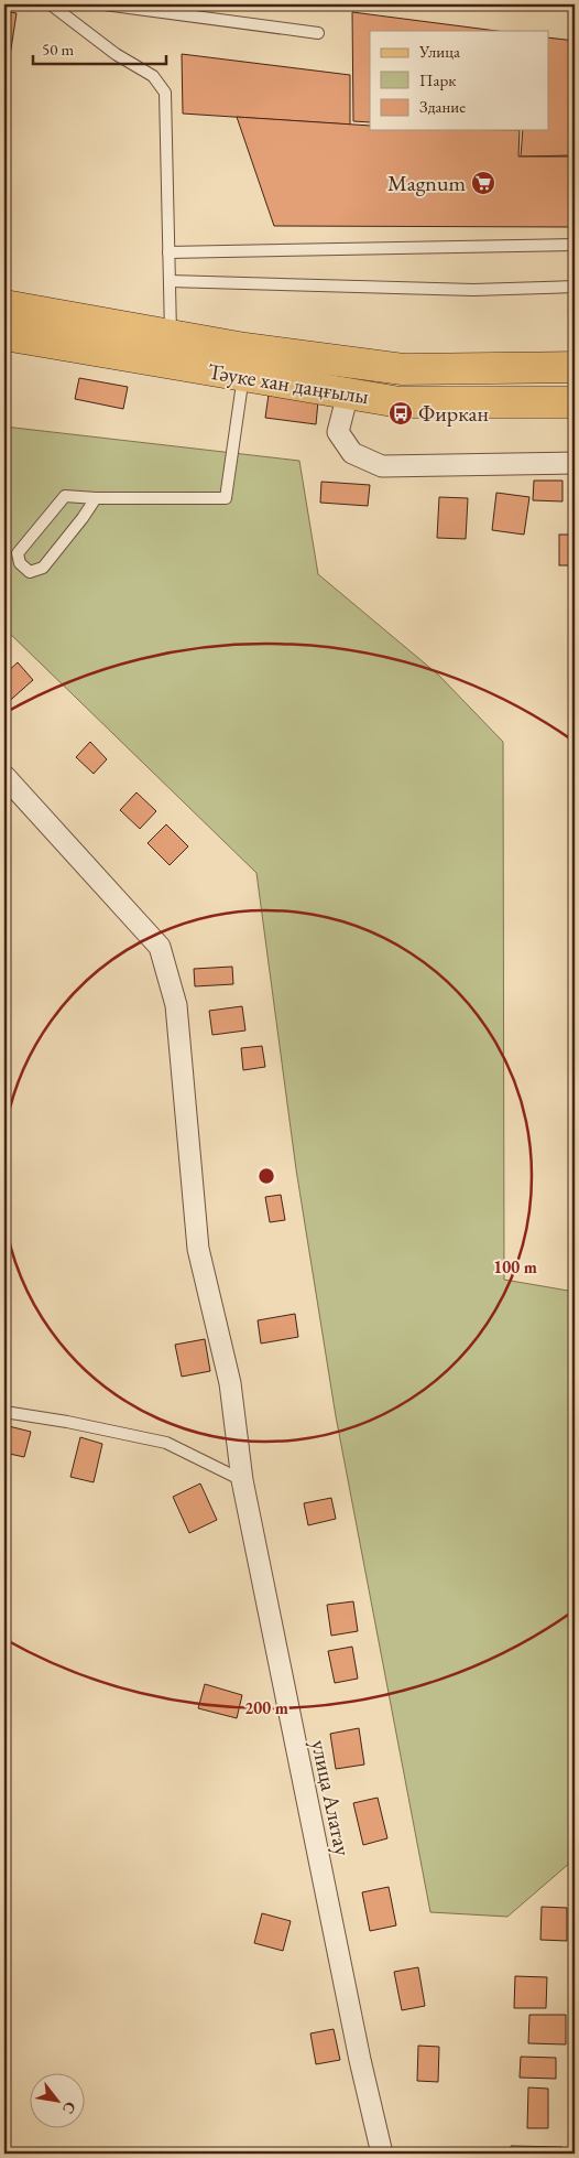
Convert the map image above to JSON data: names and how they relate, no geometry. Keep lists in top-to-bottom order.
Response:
{
  "streets": {
    "main road": ["Тәуке хан даңғылы"],
    "street": ["улица Алатау"]
  },
  "places": {
    "supermarket": ["Magnum"],
    "bus stop": ["Фиркан"]
  },
  "legend": ["Улица", "Парк", "Здание"],
  "scale_bar": "50 m",
  "north": "bottom right",
  "rings": ["100 m", "200 m"]
}
